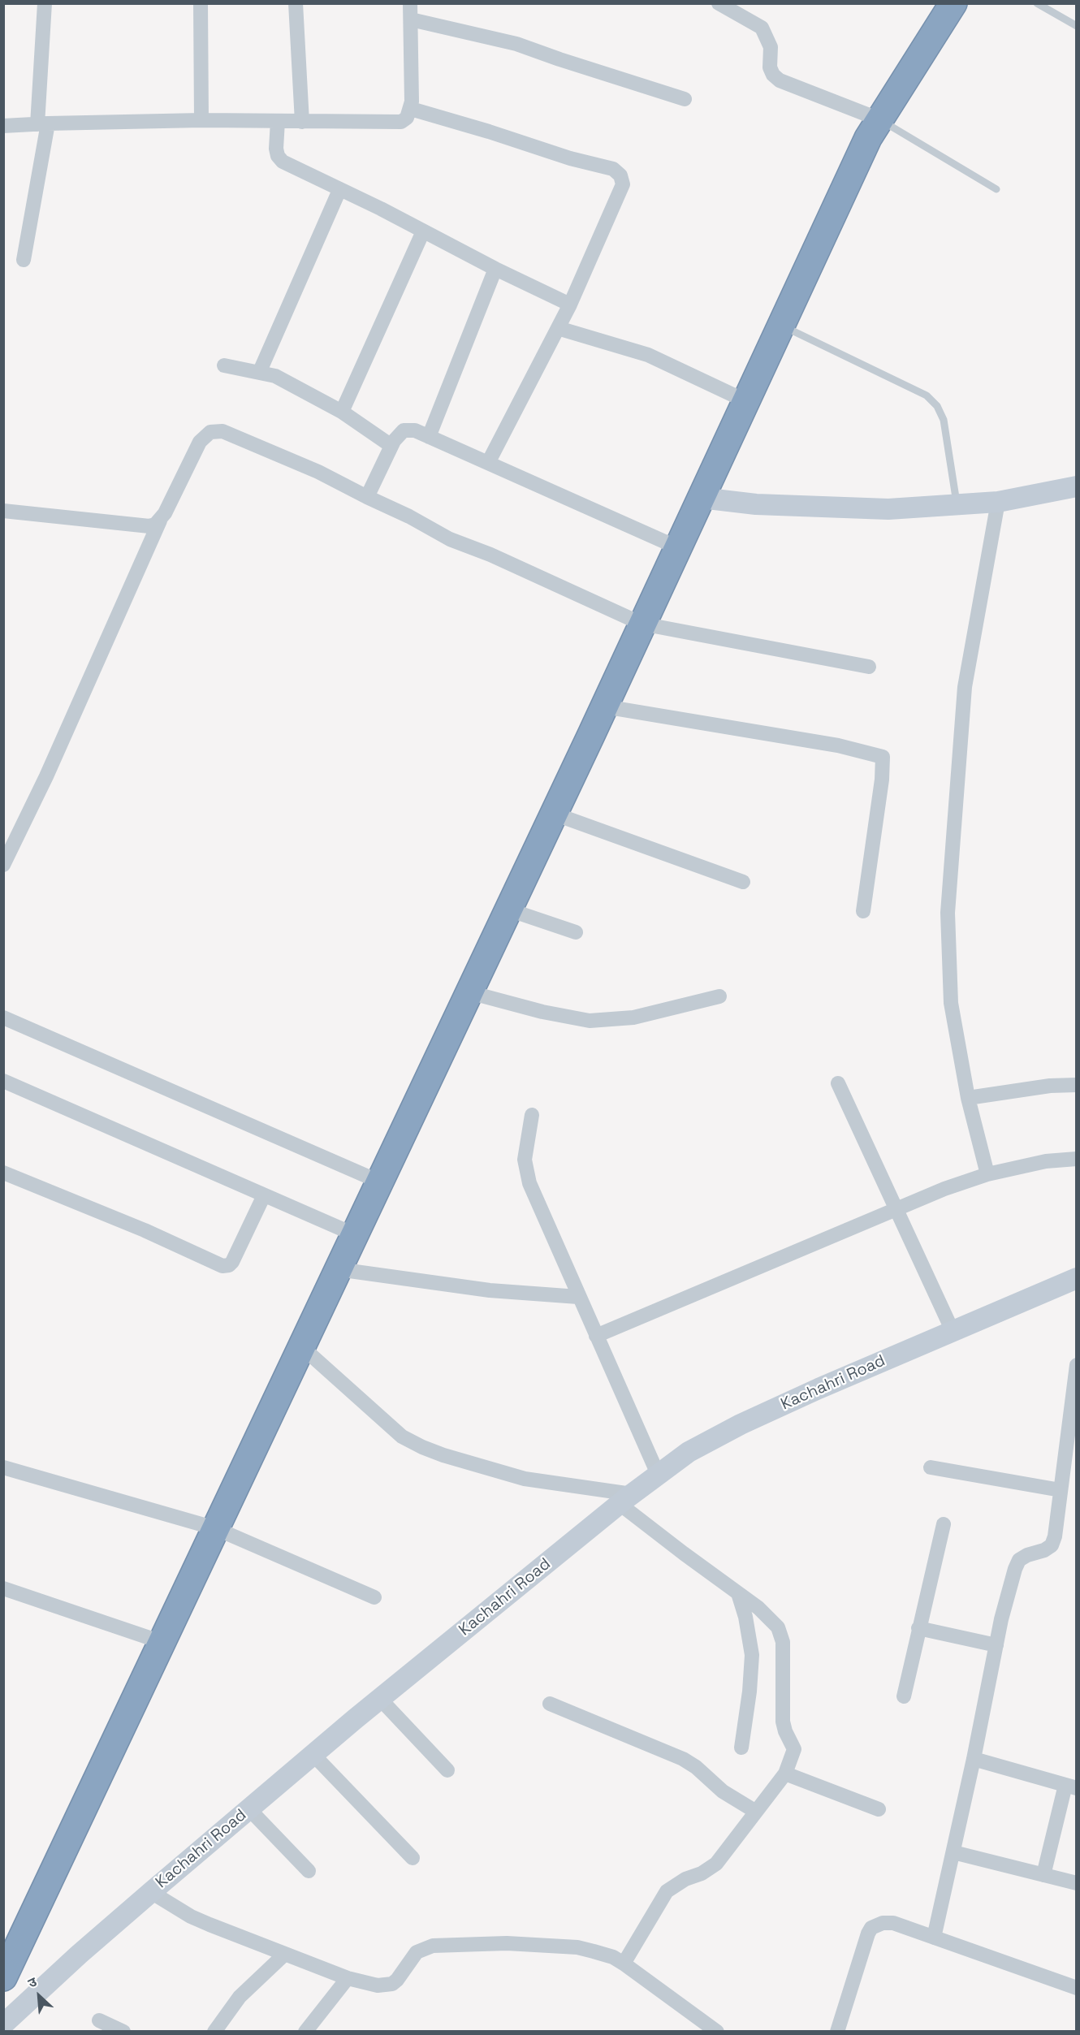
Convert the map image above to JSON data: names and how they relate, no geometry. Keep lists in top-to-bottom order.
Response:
{
  "streets": {
    "main road": ["Kachahri Road"]
  },
  "north": "top left"
}
